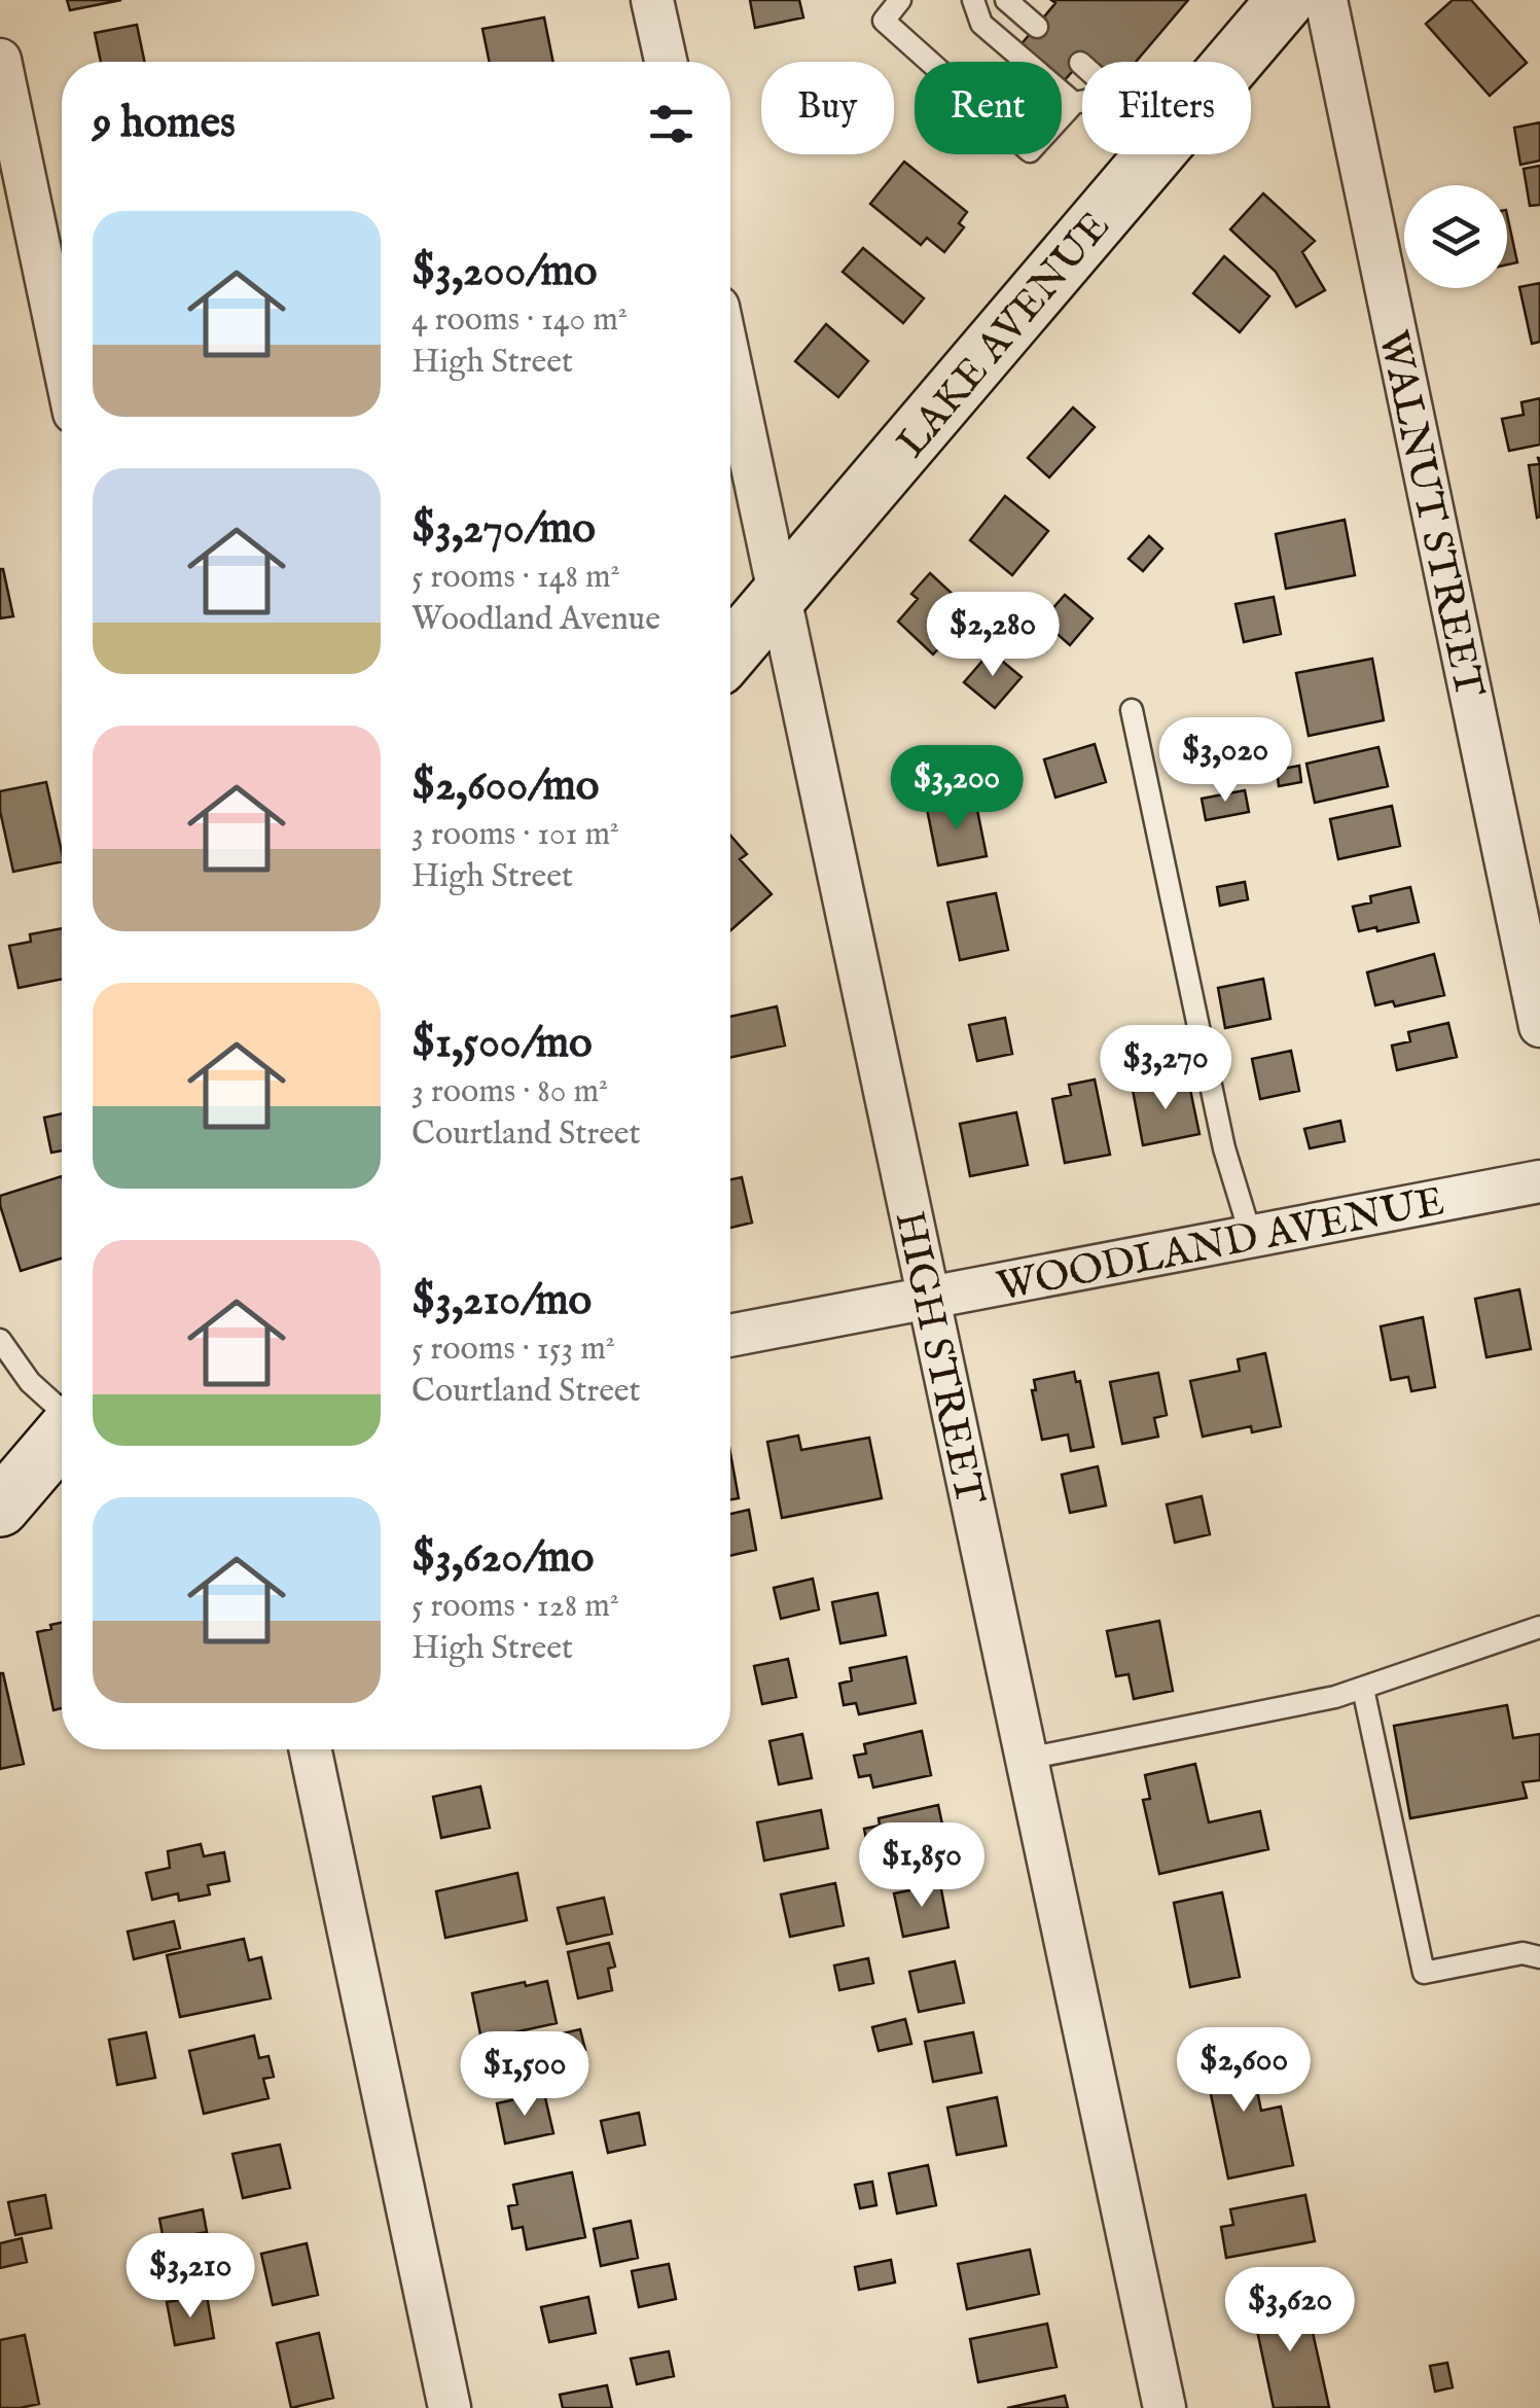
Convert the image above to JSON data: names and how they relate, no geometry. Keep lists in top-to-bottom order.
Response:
{
  "streets": {
    "street": [
      "LAKE AVENUE",
      "WALNUT STREET",
      "WOODLAND AVENUE",
      "HIGH STREET"
    ]
  },
  "crossings": [
    ["LAKE AVENUE", "HIGH STREET"],
    ["WOODLAND AVENUE", "HIGH STREET"]
  ],
  "page": {
    "chip": ["Buy", "Rent", "Filters"],
    "heading": "9 homes",
    "list": [
      {
        "name": "$3,200/mo",
        "note": "4 rooms · 140 m² · High Street"
      },
      {
        "name": "$3,270/mo",
        "note": "5 rooms · 148 m² · Woodland Avenue"
      },
      {
        "name": "$2,600/mo",
        "note": "3 rooms · 101 m² · High Street"
      },
      {
        "name": "$1,500/mo",
        "note": "3 rooms · 80 m² · Courtland Street"
      },
      {
        "name": "$3,210/mo",
        "note": "5 rooms · 153 m² · Courtland Street"
      },
      {
        "name": "$3,620/mo",
        "note": "5 rooms · 128 m² · High Street"
      }
    ],
    "price": [
      "$2,280",
      "$3,020",
      "$3,200",
      "$3,270",
      "$1,850",
      "$2,600",
      "$1,500",
      "$3,210",
      "$3,620"
    ]
  }
}
